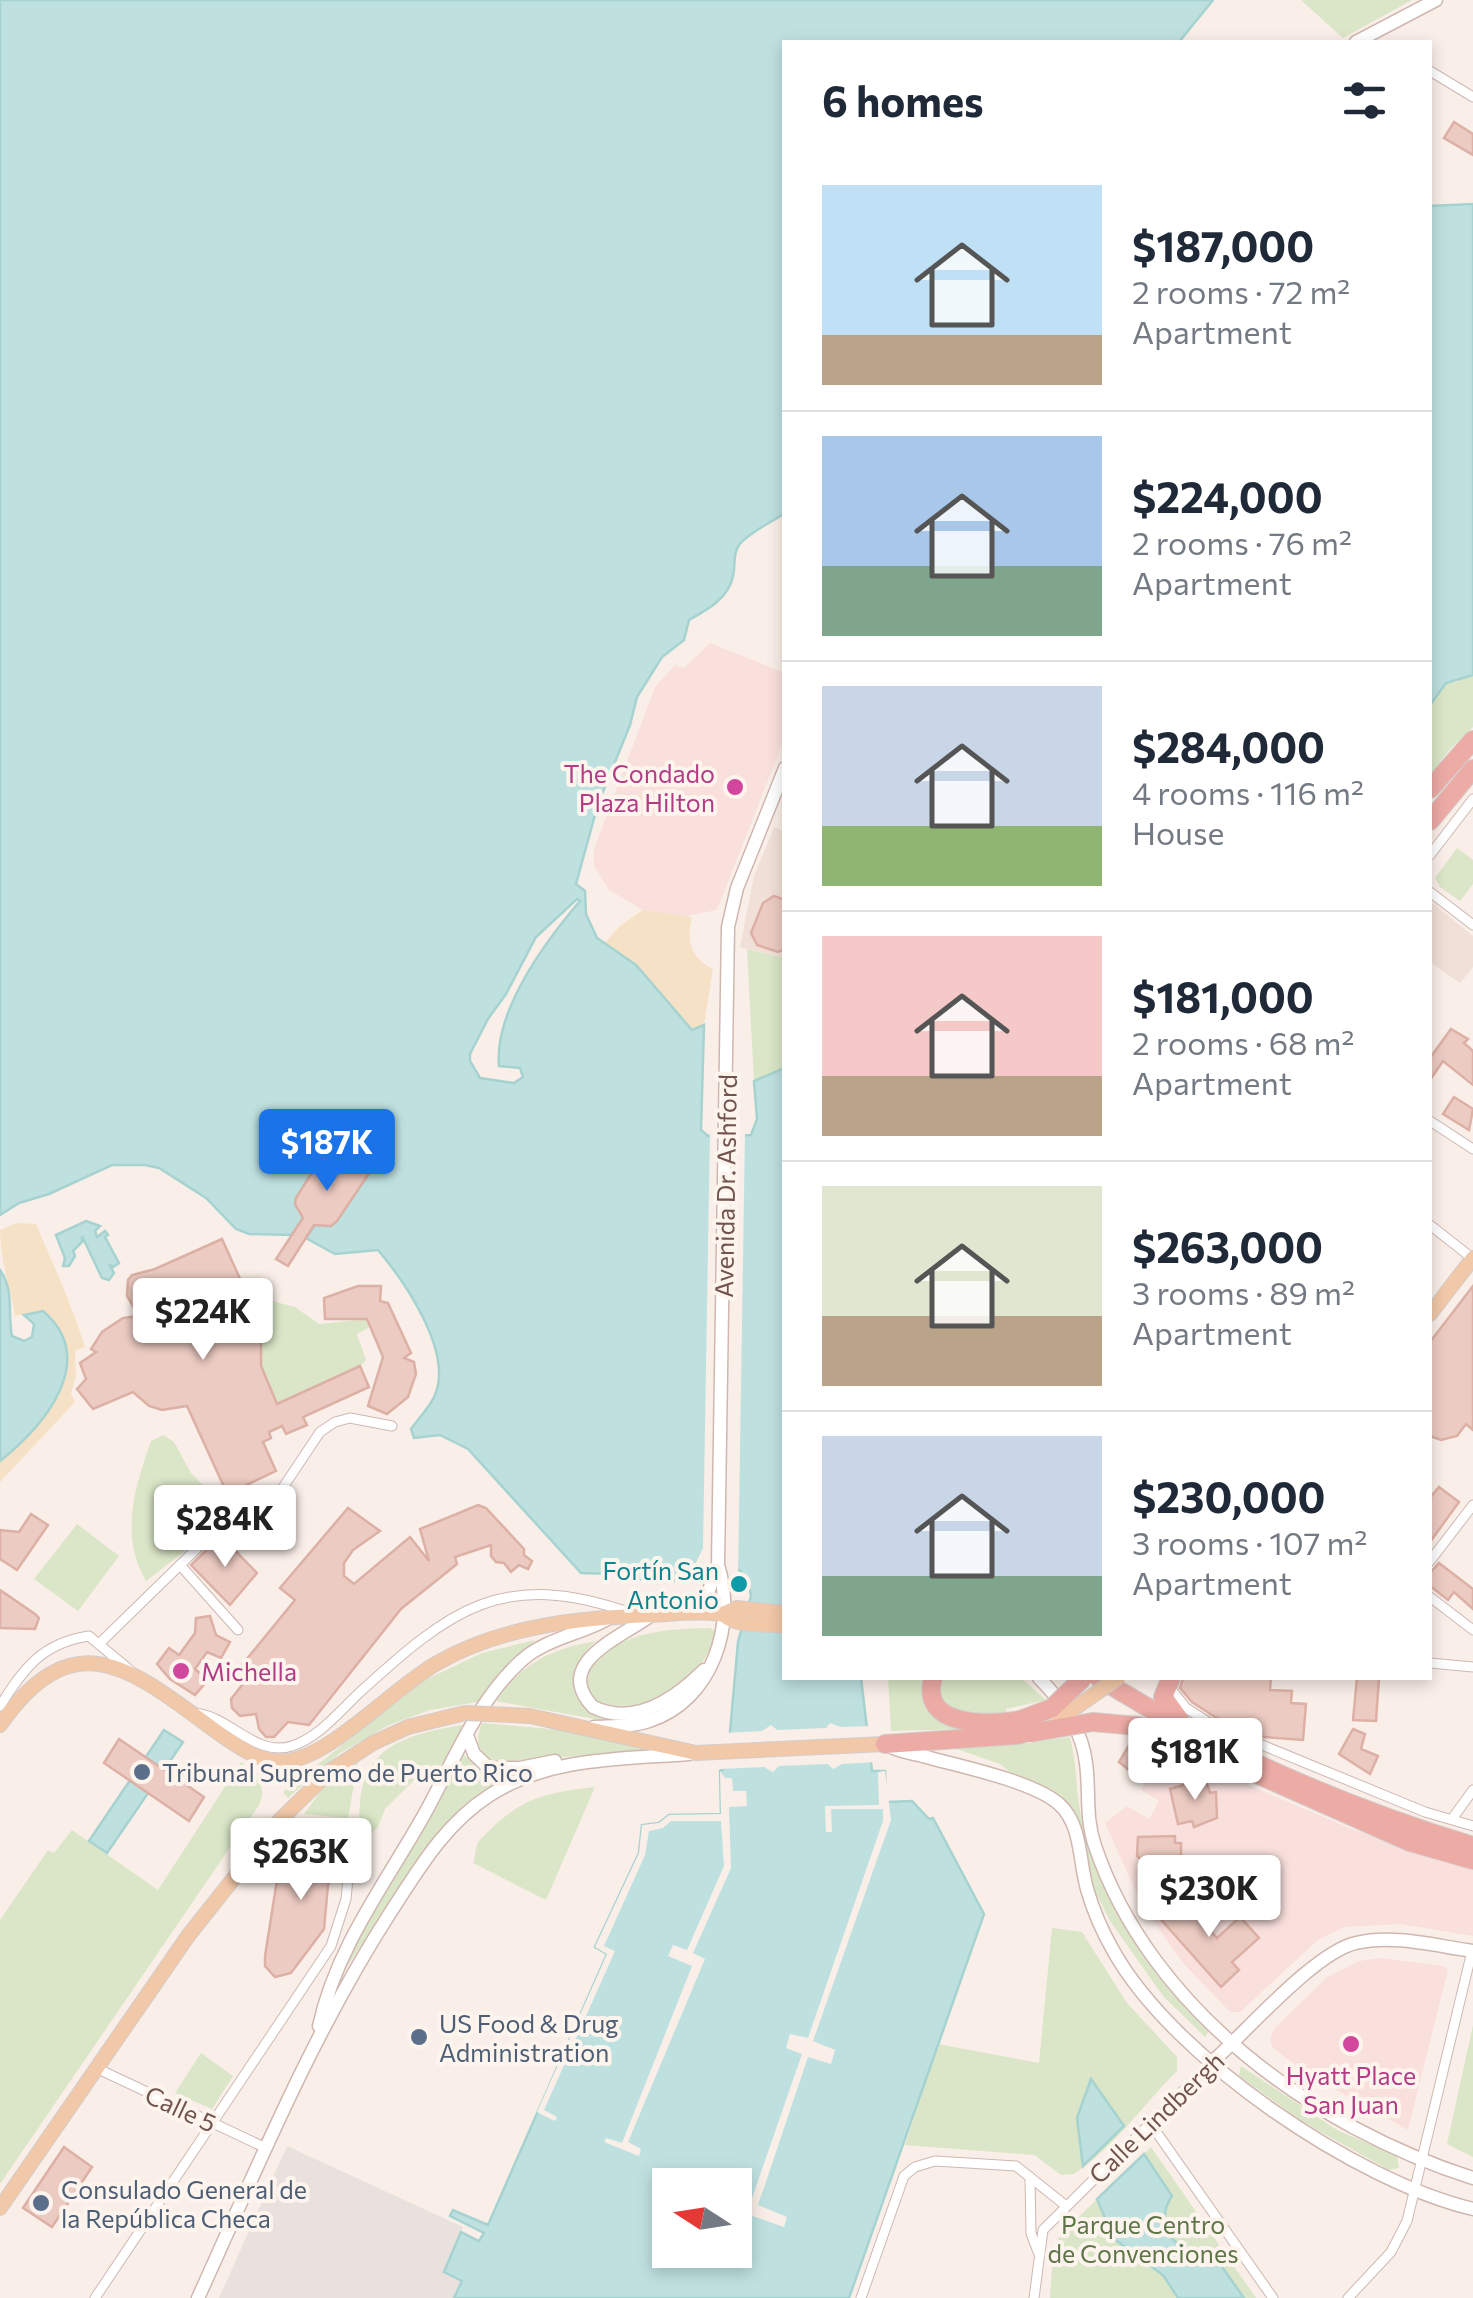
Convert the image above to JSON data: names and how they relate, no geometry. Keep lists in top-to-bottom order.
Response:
{
  "streets": {
    "main road": ["Avenida Dr. Ashford", "Calle Lindbergh"],
    "street": ["Calle 5"]
  },
  "parks": ["Parque Centro de Convenciones"],
  "places": [
    "The Condado Plaza Hilton",
    "Fortín San Antonio",
    "Michella",
    "Tribunal Supremo de Puerto Rico",
    "US Food & Drug Administration",
    "Hyatt Place San Juan",
    "Consulado General de la República Checa"
  ],
  "north": "left",
  "page": {
    "heading": "6 homes",
    "list": [
      {
        "name": "$187,000",
        "note": "2 rooms · 72 m² · Apartment"
      },
      {
        "name": "$224,000",
        "note": "2 rooms · 76 m² · Apartment"
      },
      {
        "name": "$284,000",
        "note": "4 rooms · 116 m² · House"
      },
      {
        "name": "$181,000",
        "note": "2 rooms · 68 m² · Apartment"
      },
      {
        "name": "$263,000",
        "note": "3 rooms · 89 m² · Apartment"
      },
      {
        "name": "$230,000",
        "note": "3 rooms · 107 m² · Apartment"
      }
    ],
    "price": [
      "$187K",
      "$224K",
      "$284K",
      "$181K",
      "$263K",
      "$230K"
    ]
  }
}
